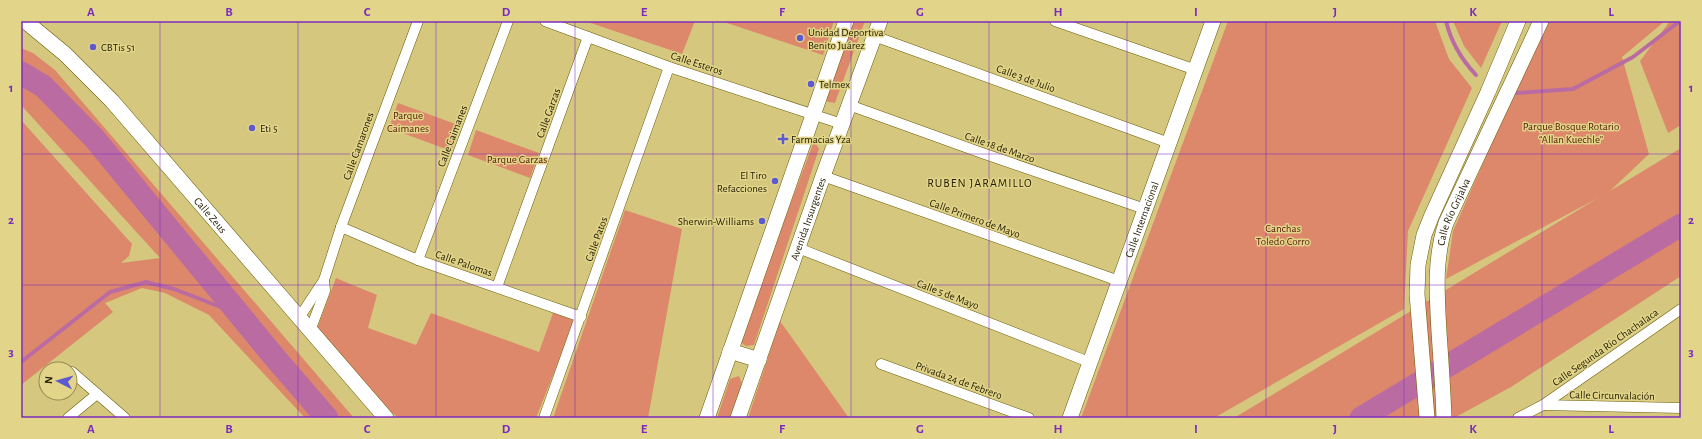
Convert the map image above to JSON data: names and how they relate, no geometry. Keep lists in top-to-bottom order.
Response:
{
  "streets": {
    "main road": [
      "Calle Río Grijalva",
      "Calle Zeus",
      "Avenida Insurgentes",
      "Calle Internacional"
    ],
    "street": [
      "Calle Esteros",
      "Calle 3 de Julio",
      "Calle Garzas",
      "Calle Caimanes",
      "Calle Camarones",
      "Calle 18 de Marzo",
      "Calle Primero de Mayo",
      "Calle Patos",
      "Calle Palomas",
      "Calle 5 de Mayo",
      "Calle Segunda Río Chachalaca",
      "Privada 24 de Febrero",
      "Calle Circunvalación"
    ]
  },
  "crossings": [
    ["Calle Esteros", "Calle Garzas"],
    ["Calle Esteros", "Avenida Insurgentes"],
    ["Calle Esteros", "Calle Patos"],
    ["Calle 3 de Julio", "Avenida Insurgentes"],
    ["Calle 3 de Julio", "Calle Internacional"],
    ["Calle Garzas", "Calle Palomas"],
    ["Calle Caimanes", "Calle Palomas"],
    ["Calle Camarones", "Calle Zeus"],
    ["Calle Camarones", "Calle Palomas"],
    ["Calle 18 de Marzo", "Avenida Insurgentes"],
    ["Calle 18 de Marzo", "Calle Internacional"],
    ["Calle Primero de Mayo", "Avenida Insurgentes"],
    ["Calle Primero de Mayo", "Calle Internacional"],
    ["Avenida Insurgentes", "Calle 5 de Mayo"],
    ["Calle Internacional", "Calle 5 de Mayo"],
    ["Calle Patos", "Calle Palomas"],
    ["Calle Segunda Río Chachalaca", "Calle Circunvalación"]
  ],
  "districts": ["RUBEN JARAMILLO"],
  "parks": [
    "Parque Caimanes",
    "Parque Bosque Rotario “Allan Kuechle”",
    "Parque Garzas",
    "Canchas Toledo Corro"
  ],
  "places": {
    "other": [
      "Unidad Deportiva Benito Juárez",
      "CBTis 51",
      "Telmex",
      "Eti 5",
      "El Tiro Refacciones",
      "Sherwin-Williams"
    ],
    "health": ["Farmacias Yza"]
  },
  "north": "left",
  "grid": {
    "columns": [
      "A",
      "B",
      "C",
      "D",
      "E",
      "F",
      "G",
      "H",
      "I",
      "J",
      "K",
      "L"
    ],
    "rows": ["1", "2", "3"]
  }
}
